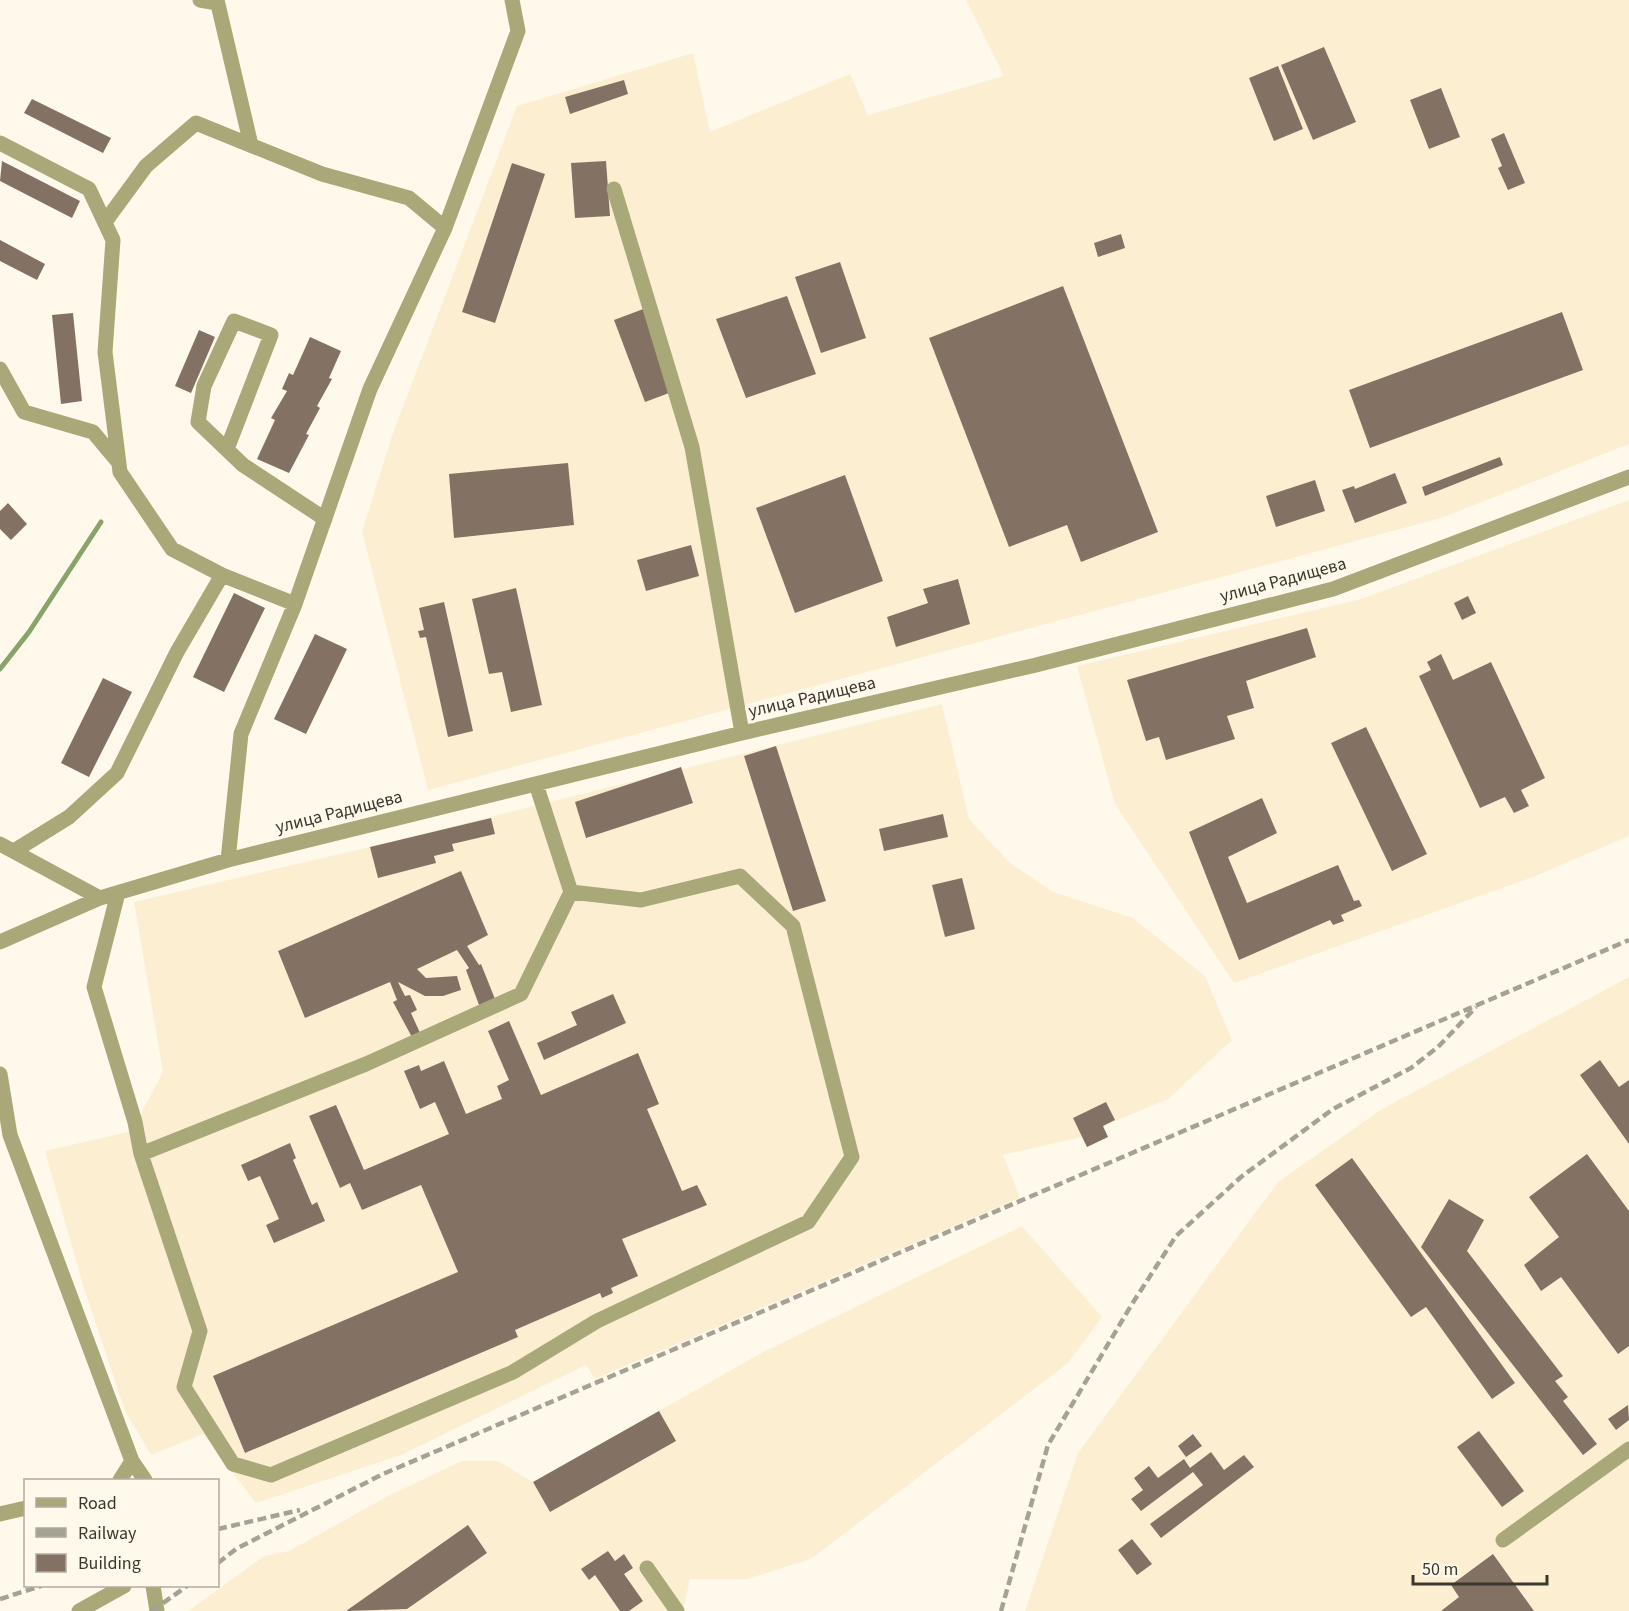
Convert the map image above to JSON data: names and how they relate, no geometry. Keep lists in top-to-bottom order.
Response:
{
  "streets": {
    "street": ["улица Радищева"]
  },
  "legend": ["Road", "Railway", "Building"],
  "scale_bar": "50 m"
}
